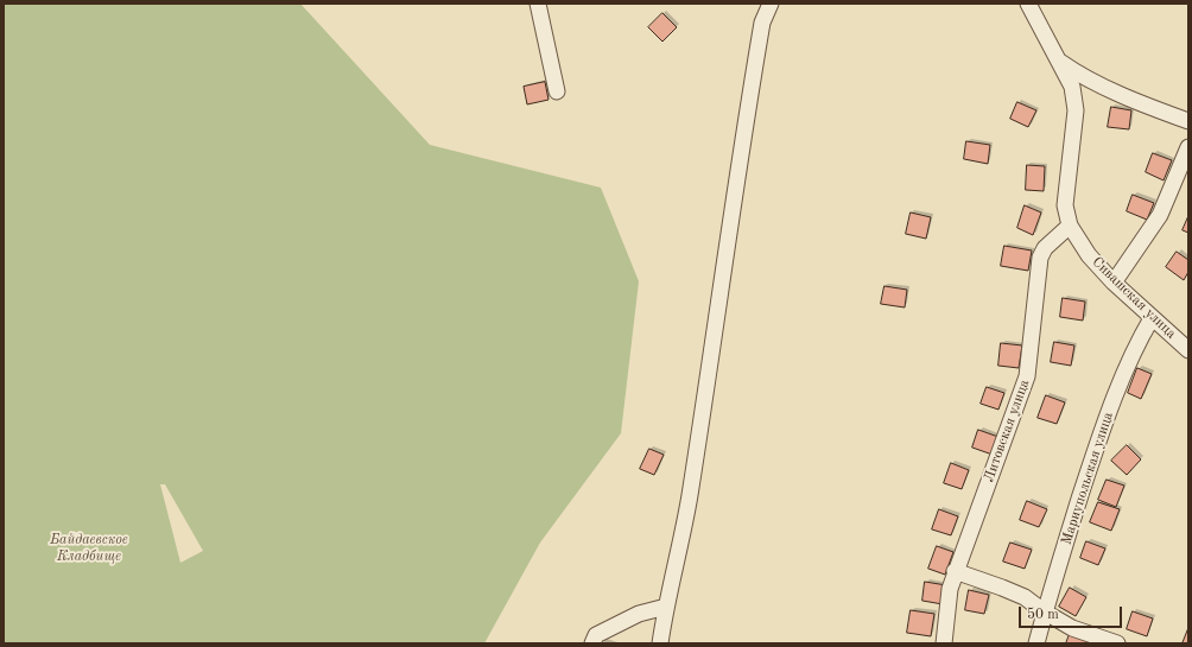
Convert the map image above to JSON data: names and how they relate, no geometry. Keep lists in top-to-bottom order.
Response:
{
  "streets": {
    "street": ["Сивашская улица", "Литовская улица", "Мариупольская улица"]
  },
  "crossings": [
    ["Сивашская улица", "Литовская улица"],
    ["Сивашская улица", "Мариупольская улица"]
  ],
  "parks": ["Байдаевское Кладбище"],
  "scale_bar": "50 m"
}
